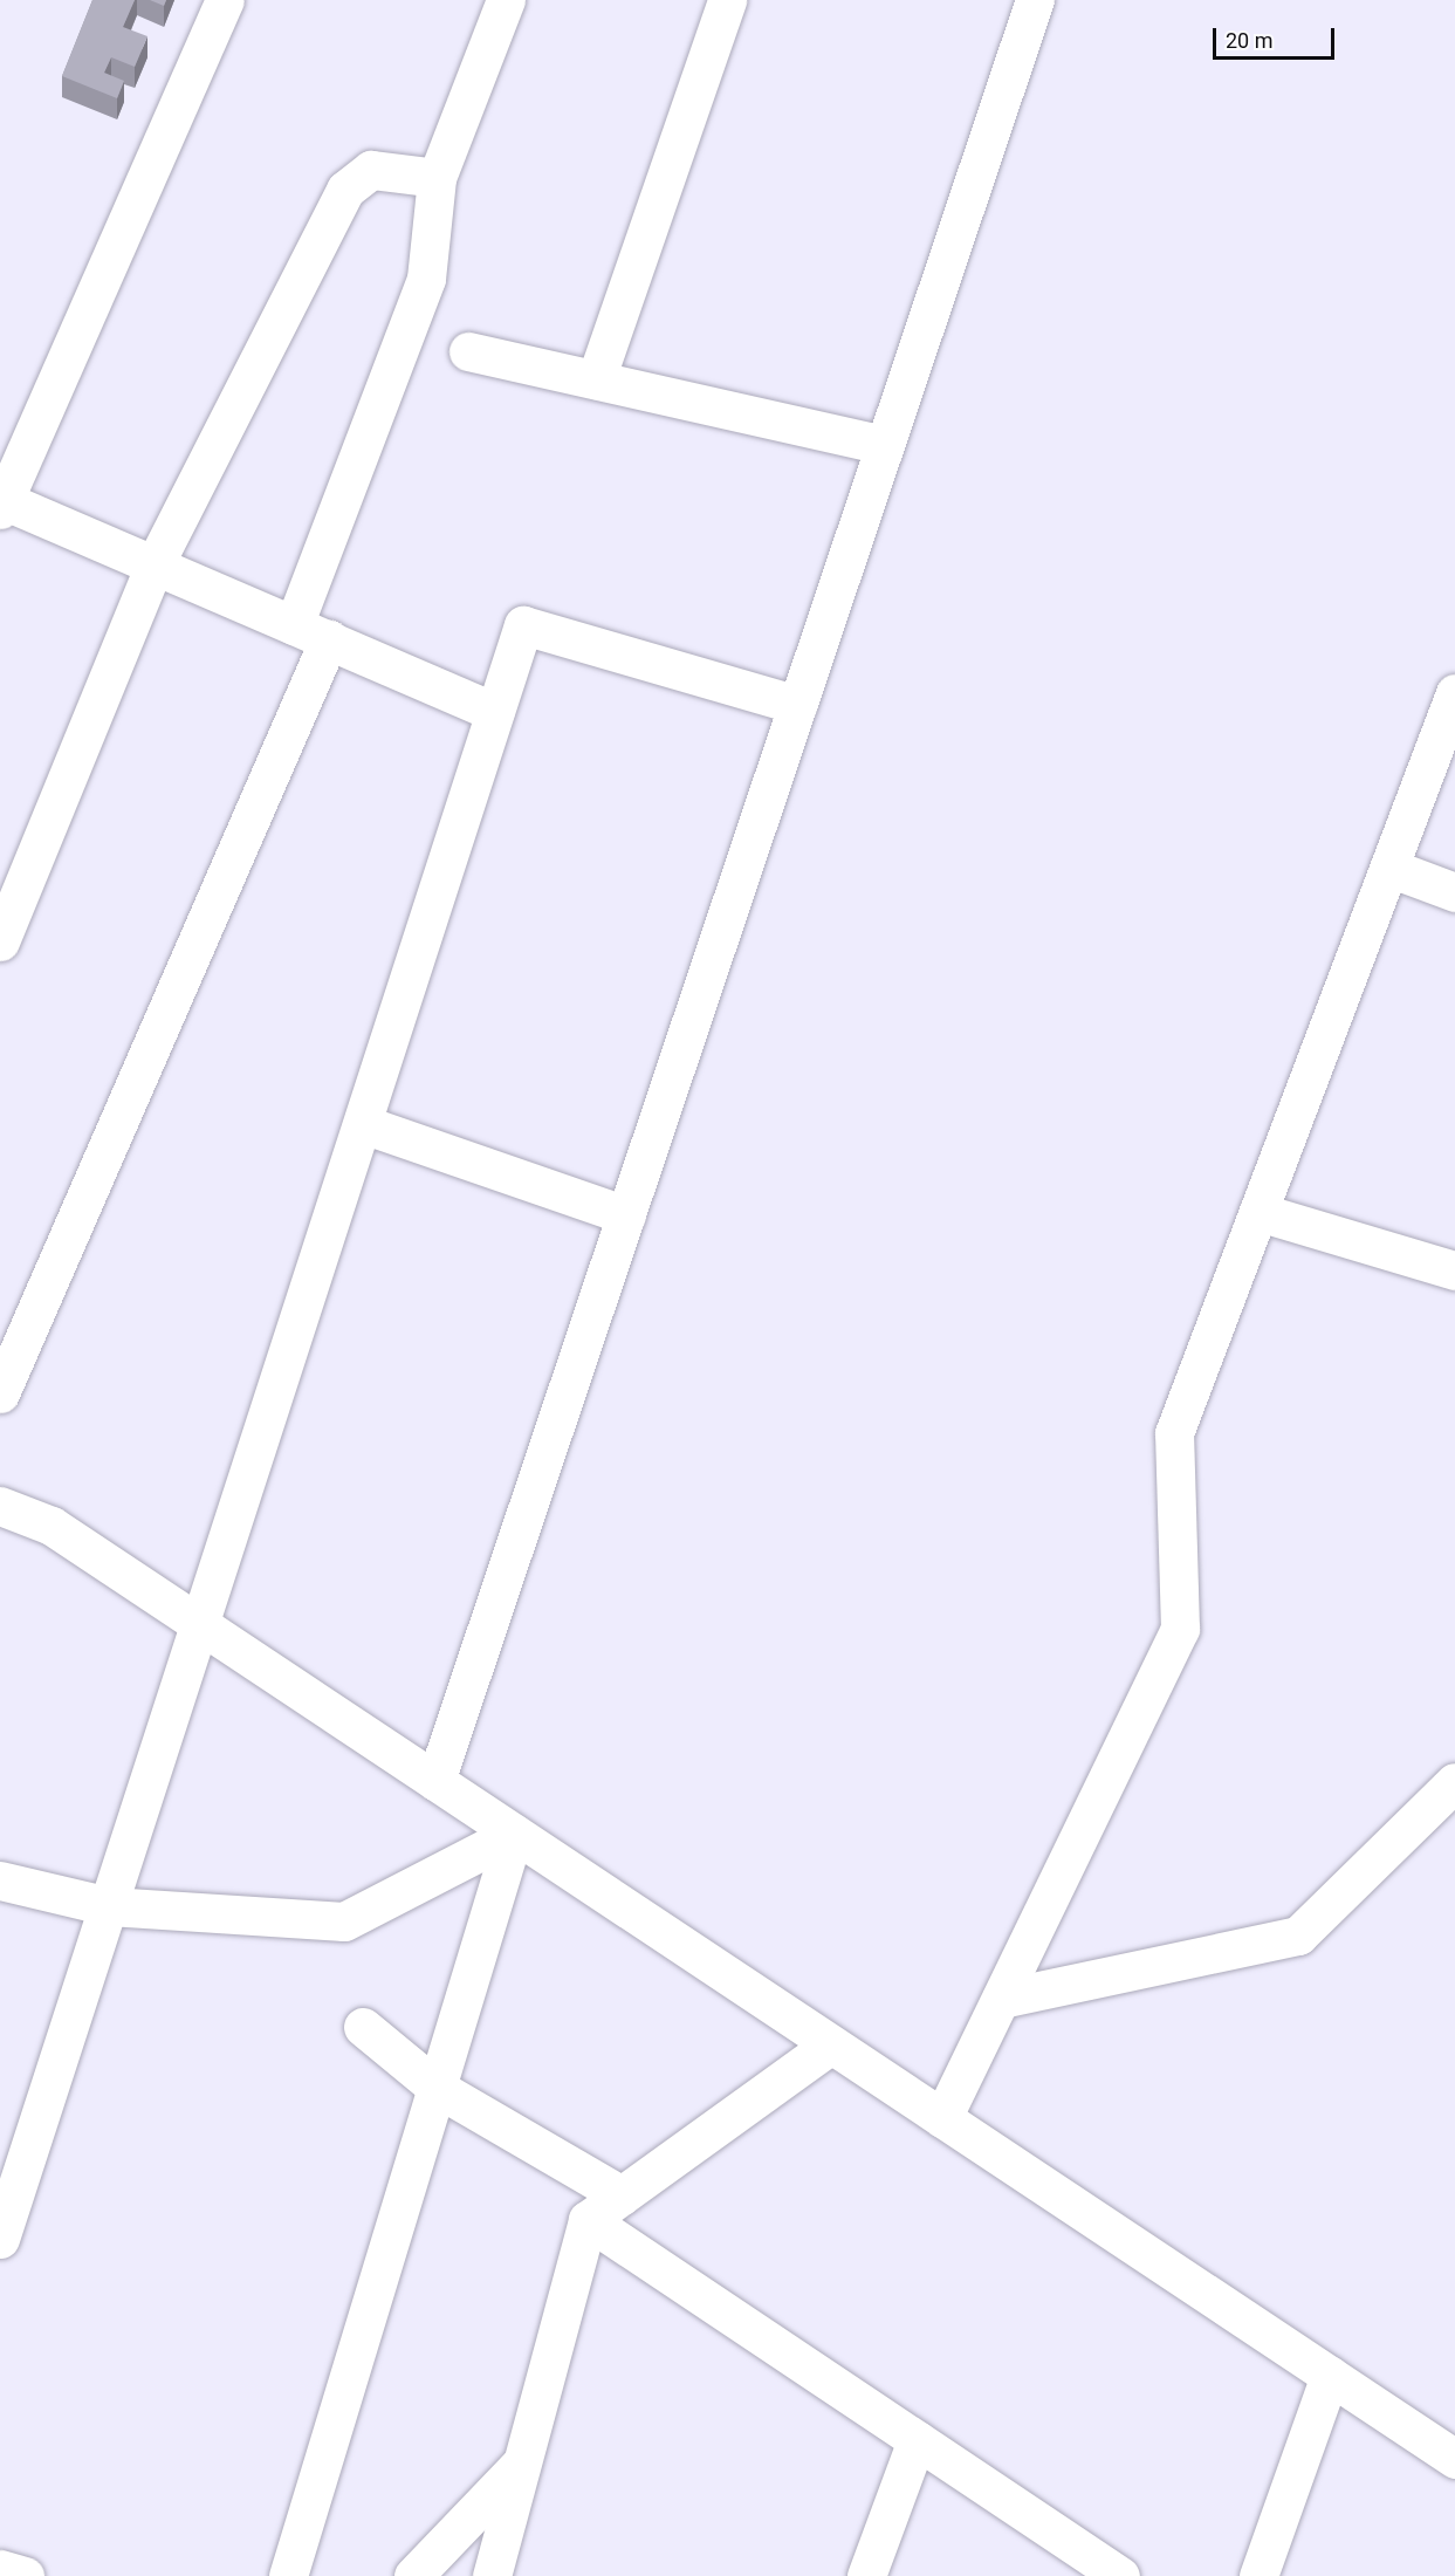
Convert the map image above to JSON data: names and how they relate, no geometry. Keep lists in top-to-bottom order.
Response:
{
  "scale_bar": "20 m"
}
